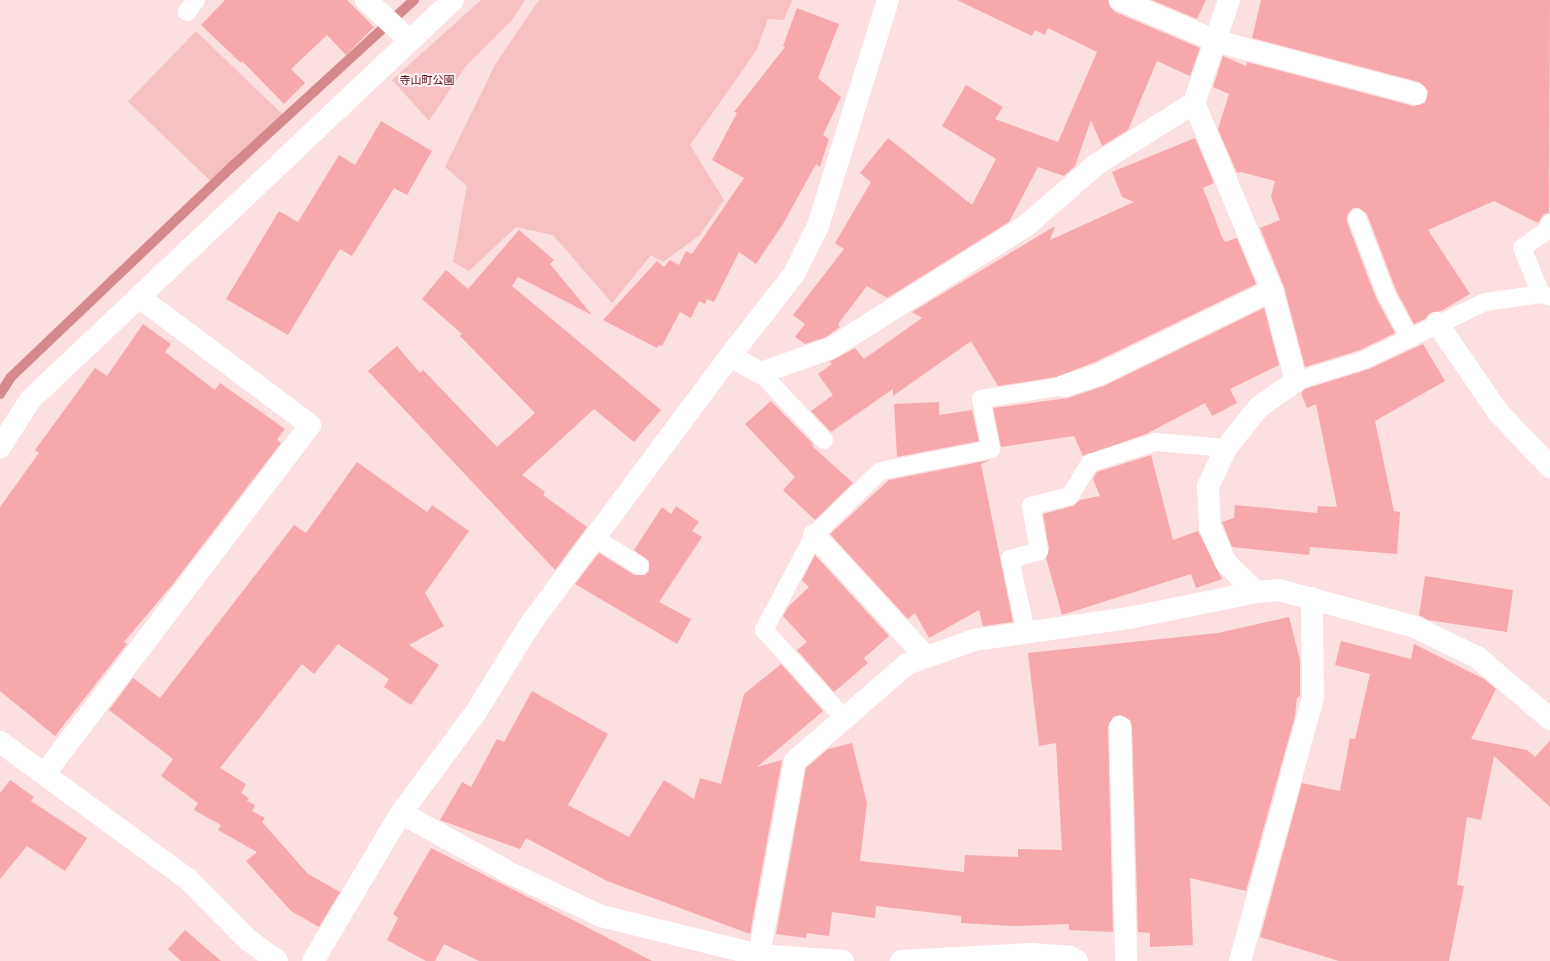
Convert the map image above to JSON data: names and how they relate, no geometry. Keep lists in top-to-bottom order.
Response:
{
  "parks": ["寺山町公園"]
}
